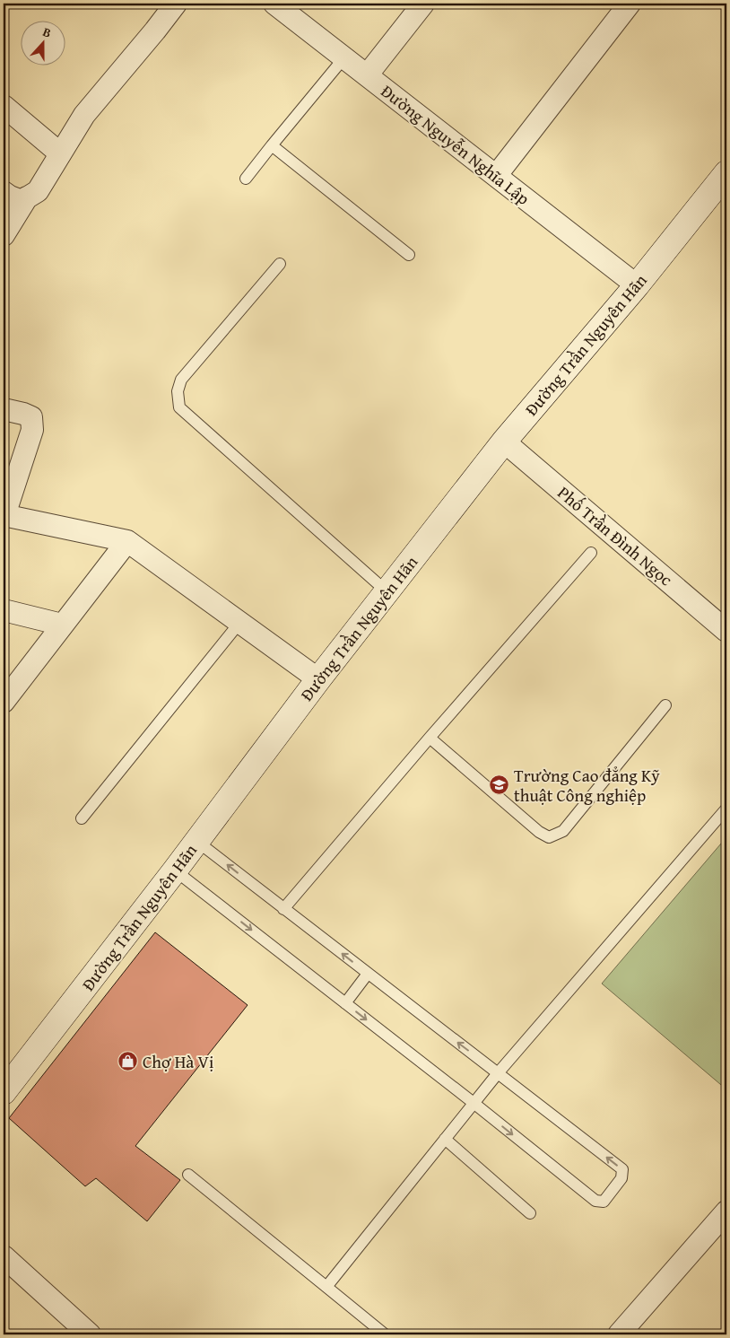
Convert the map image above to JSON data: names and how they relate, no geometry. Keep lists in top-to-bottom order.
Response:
{
  "streets": {
    "street": ["Đường Nguyễn Nghĩa Lập", "Đường Trần Nguyên Hãn", "Phố Trần Đình Ngọc"]
  },
  "crossings": [
    ["Đường Nguyễn Nghĩa Lập", "Đường Trần Nguyên Hãn"],
    ["Đường Trần Nguyên Hãn", "Phố Trần Đình Ngọc"]
  ],
  "places": {
    "school or university": ["Trường Cao đẳng Kỹ thuật Công nghiệp"],
    "shop": ["Chợ Hà Vị"]
  },
  "north": "top"
}
